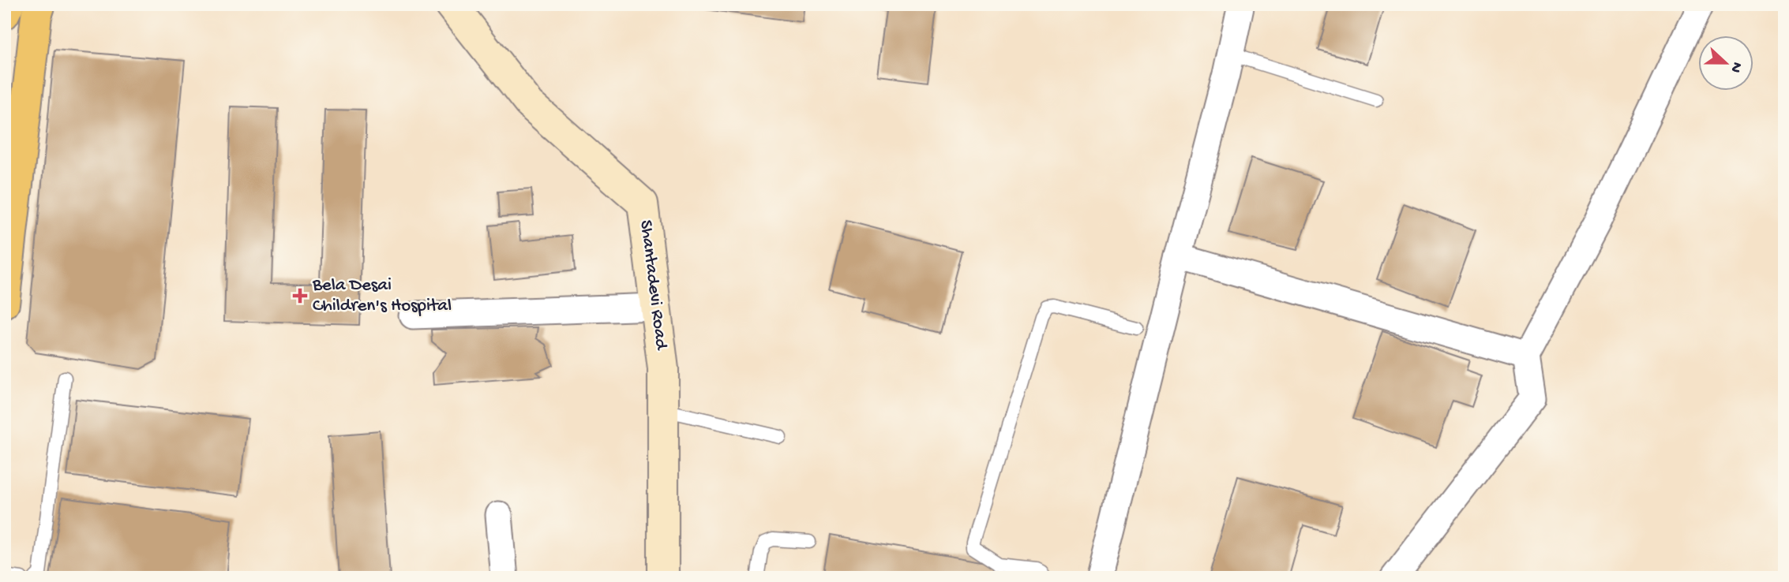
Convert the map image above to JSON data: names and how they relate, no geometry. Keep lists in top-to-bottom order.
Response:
{
  "streets": {
    "street": ["Shantadevi Road"]
  },
  "places": {
    "health": ["Bela Desai Children's Hospital"]
  },
  "north": "right"
}
